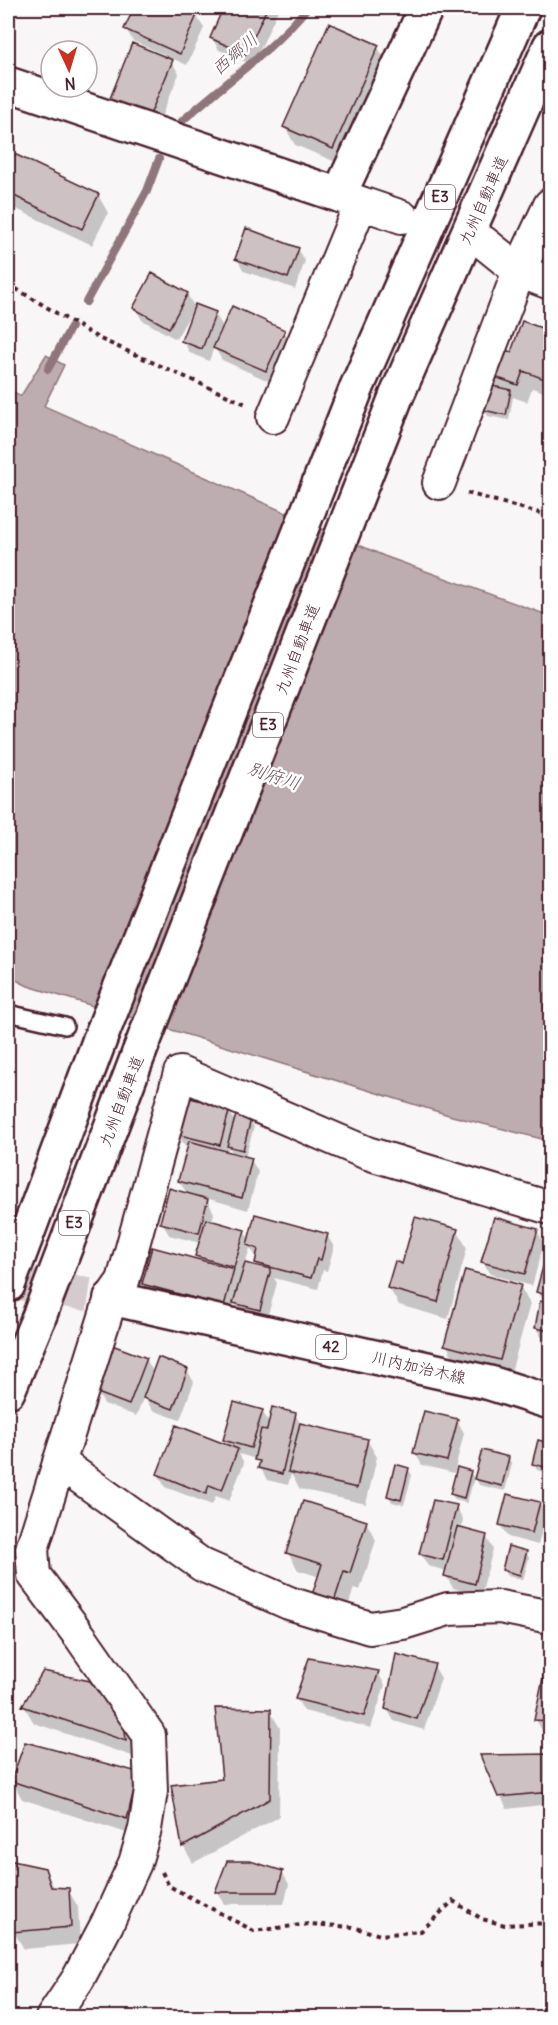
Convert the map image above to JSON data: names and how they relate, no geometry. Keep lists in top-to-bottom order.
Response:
{
  "streets": {
    "main road": [
      "E3",
      "九州自動車道",
      "42",
      "川内加治木線"
    ]
  },
  "water": ["西郷川", "別府川"],
  "north": "bottom"
}
